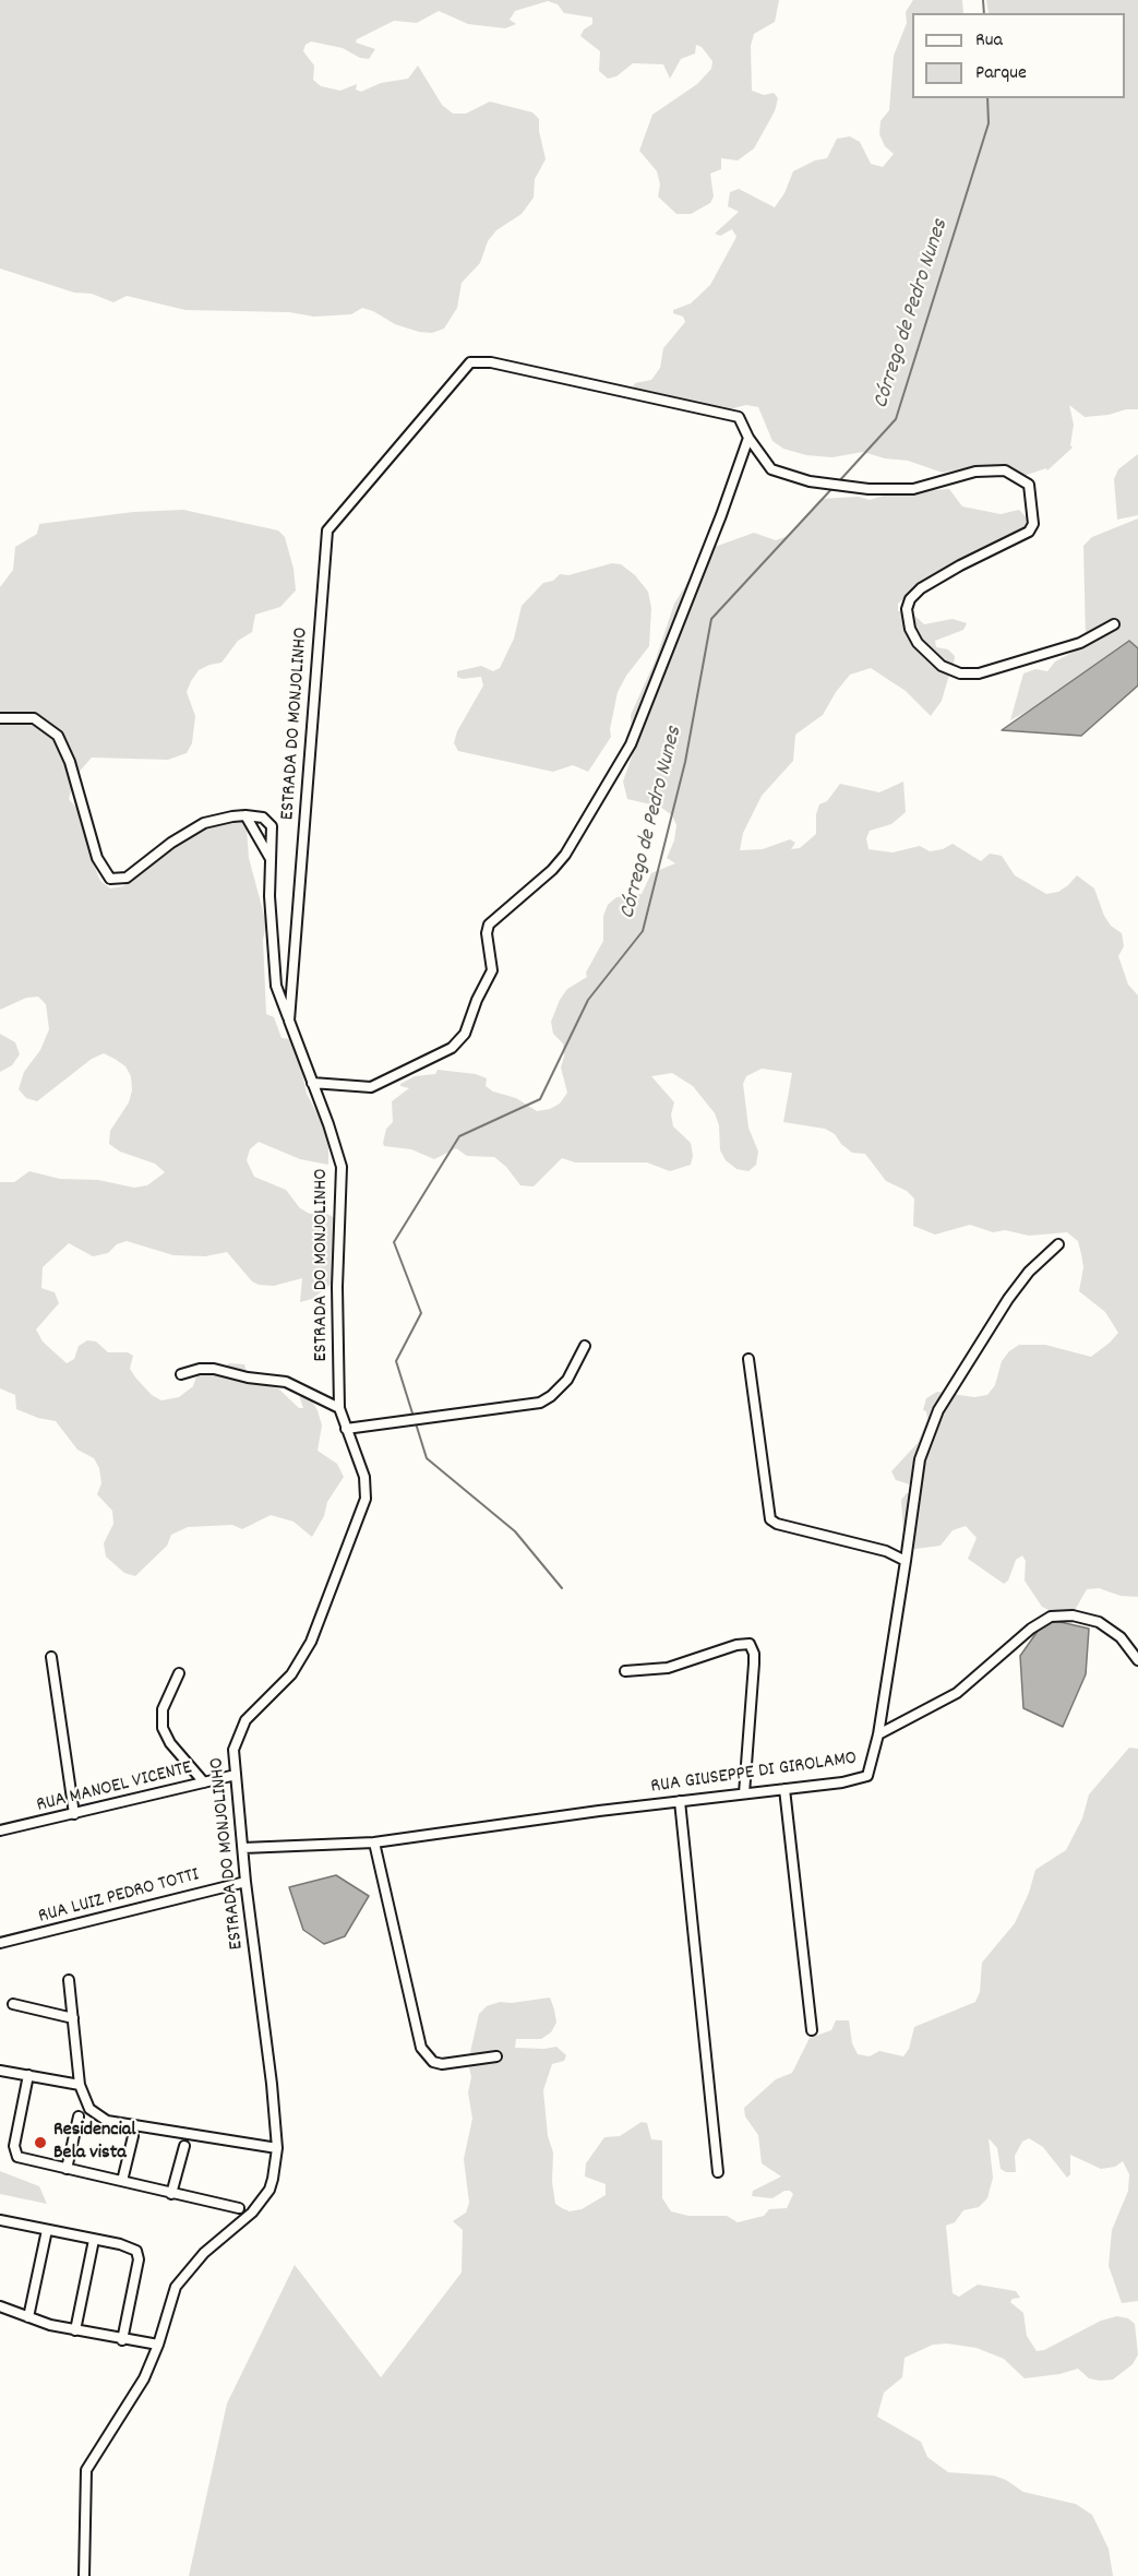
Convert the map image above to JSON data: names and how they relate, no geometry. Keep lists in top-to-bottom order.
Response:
{
  "streets": {
    "street": [
      "ESTRADA DO MONJOLINHO",
      "RUA GIUSEPPE DI GIROLAMO",
      "RUA MANOEL VICENTE",
      "RUA LUIZ PEDRO TOTTI"
    ]
  },
  "crossings": [
    ["ESTRADA DO MONJOLINHO", "RUA GIUSEPPE DI GIROLAMO"],
    ["ESTRADA DO MONJOLINHO", "RUA MANOEL VICENTE"],
    ["ESTRADA DO MONJOLINHO", "RUA LUIZ PEDRO TOTTI"]
  ],
  "water": ["Córrego de Pedro Nunes"],
  "places": ["Residencial Bela vista"],
  "legend": ["Rua", "Parque"]
}
